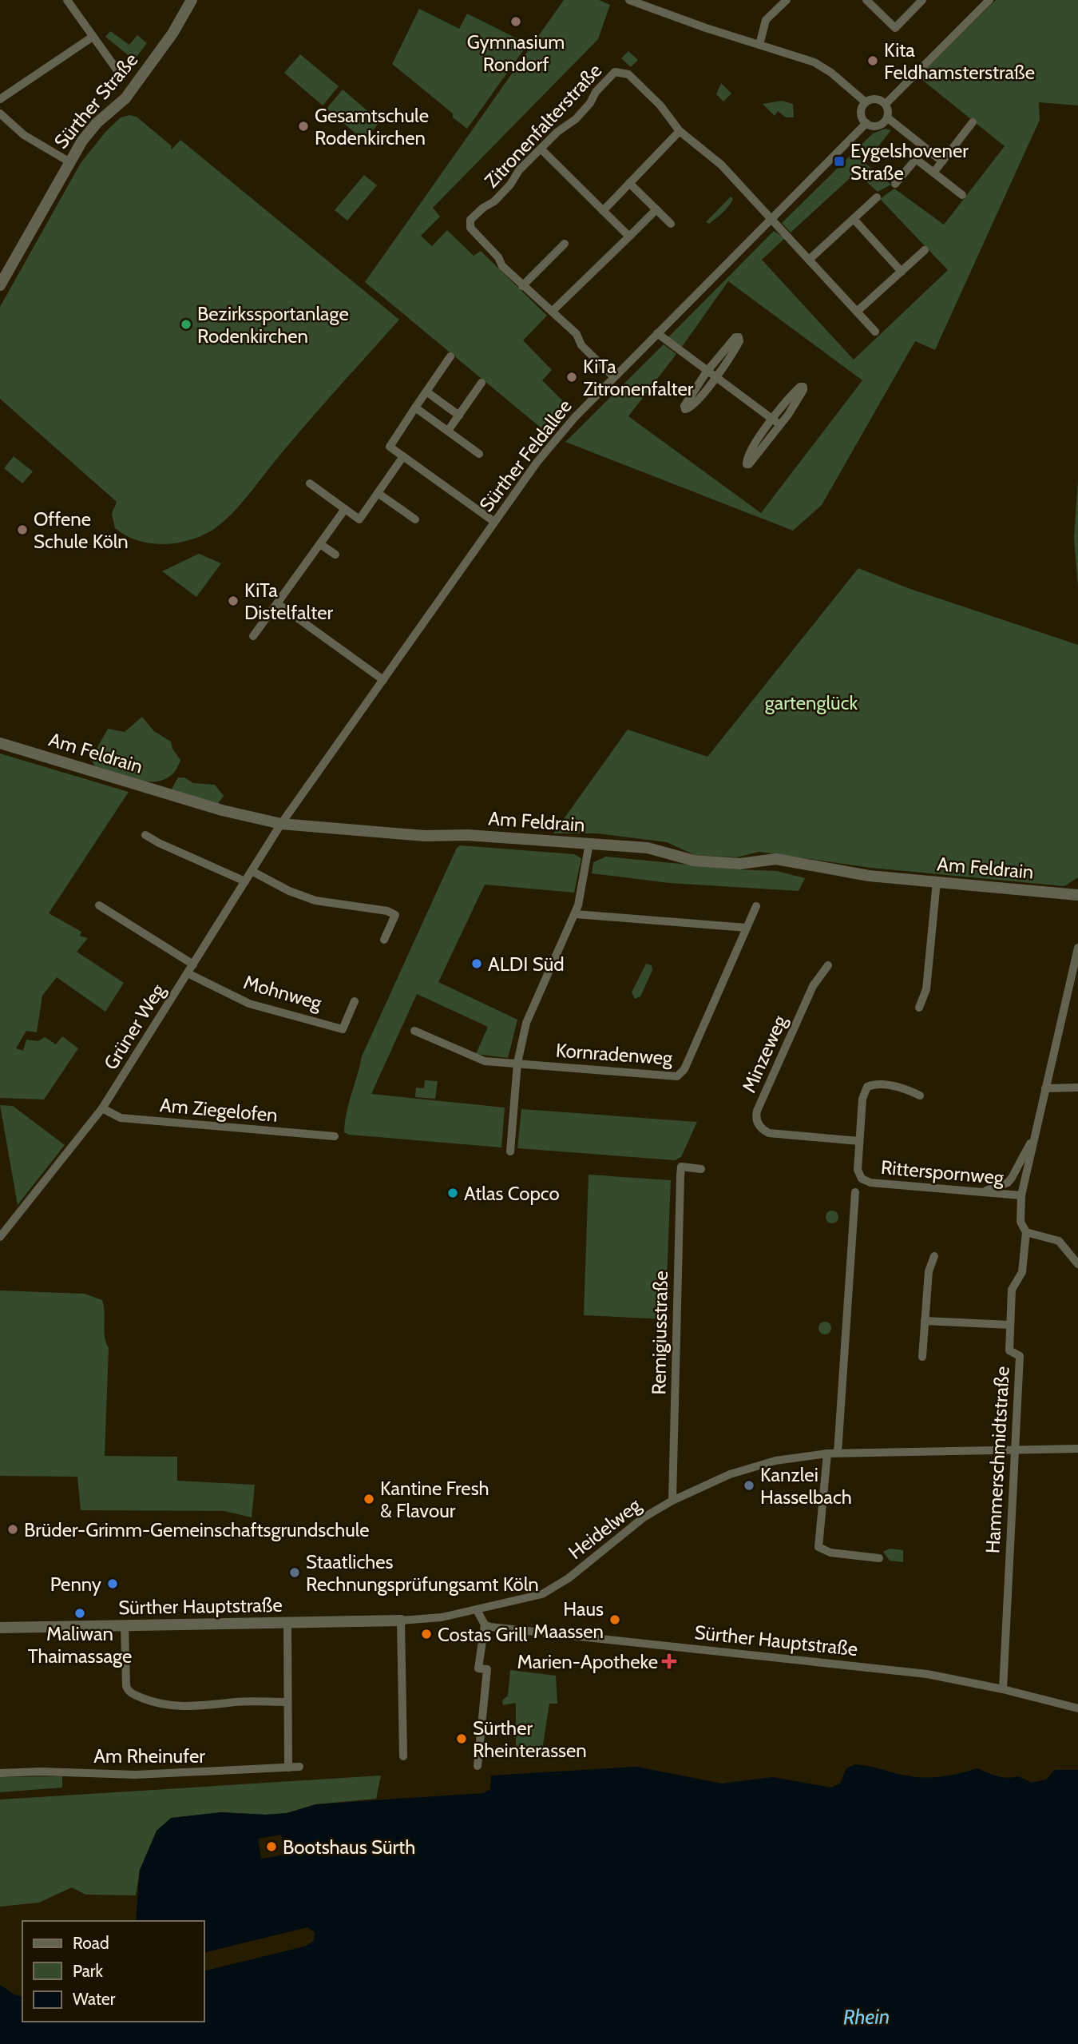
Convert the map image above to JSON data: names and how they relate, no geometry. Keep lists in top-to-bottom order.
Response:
{
  "streets": {
    "street": [
      "Sürther Straße",
      "Zitronenfalterstraße",
      "Sürther Feldallee",
      "Am Feldrain",
      "Mohnweg",
      "Grüner Weg",
      "Kornradenweg",
      "Minzeweg",
      "Am Ziegelofen",
      "Ritterspornweg",
      "Remigiusstraße",
      "Hammerschmidtstraße",
      "Heidelweg",
      "Sürther Hauptstraße",
      "Am Rheinufer"
    ]
  },
  "crossings": [
    ["Zitronenfalterstraße", "Sürther Feldallee"],
    ["Sürther Feldallee", "Am Feldrain"],
    ["Sürther Feldallee", "Grüner Weg"],
    ["Am Feldrain", "Grüner Weg"],
    ["Mohnweg", "Grüner Weg"],
    ["Grüner Weg", "Am Ziegelofen"],
    ["Minzeweg", "Ritterspornweg"],
    ["Ritterspornweg", "Hammerschmidtstraße"],
    ["Remigiusstraße", "Heidelweg"],
    ["Hammerschmidtstraße", "Heidelweg"],
    ["Hammerschmidtstraße", "Sürther Hauptstraße"],
    ["Heidelweg", "Sürther Hauptstraße"]
  ],
  "water": ["Rhein"],
  "parks": ["gartenglück"],
  "places": {
    "other": [
      "Gymnasium Rondorf",
      "Kita Feldhamsterstraße",
      "Gesamtschule Rodenkirchen",
      "Bezirkssportanlage Rodenkirchen",
      "KiTa Zitronenfalter",
      "Offene Schule Köln",
      "KiTa Distelfalter",
      "ALDI Süd",
      "Atlas Copco",
      "Kanzlei Hasselbach",
      "Kantine Fresh & Flavour",
      "Brüder-Grimm-Gemeinschaftsgrundschule",
      "Staatliches Rechnungsprüfungsamt Köln",
      "Penny",
      "Maliwan Thaimassage",
      "Haus Maassen",
      "Costas Grill",
      "Sürther Rheinterassen",
      "Bootshaus Sürth"
    ],
    "transit": ["Eygelshovener Straße"],
    "health": ["Marien-Apotheke"]
  },
  "legend": ["Road", "Park", "Water"]
}
